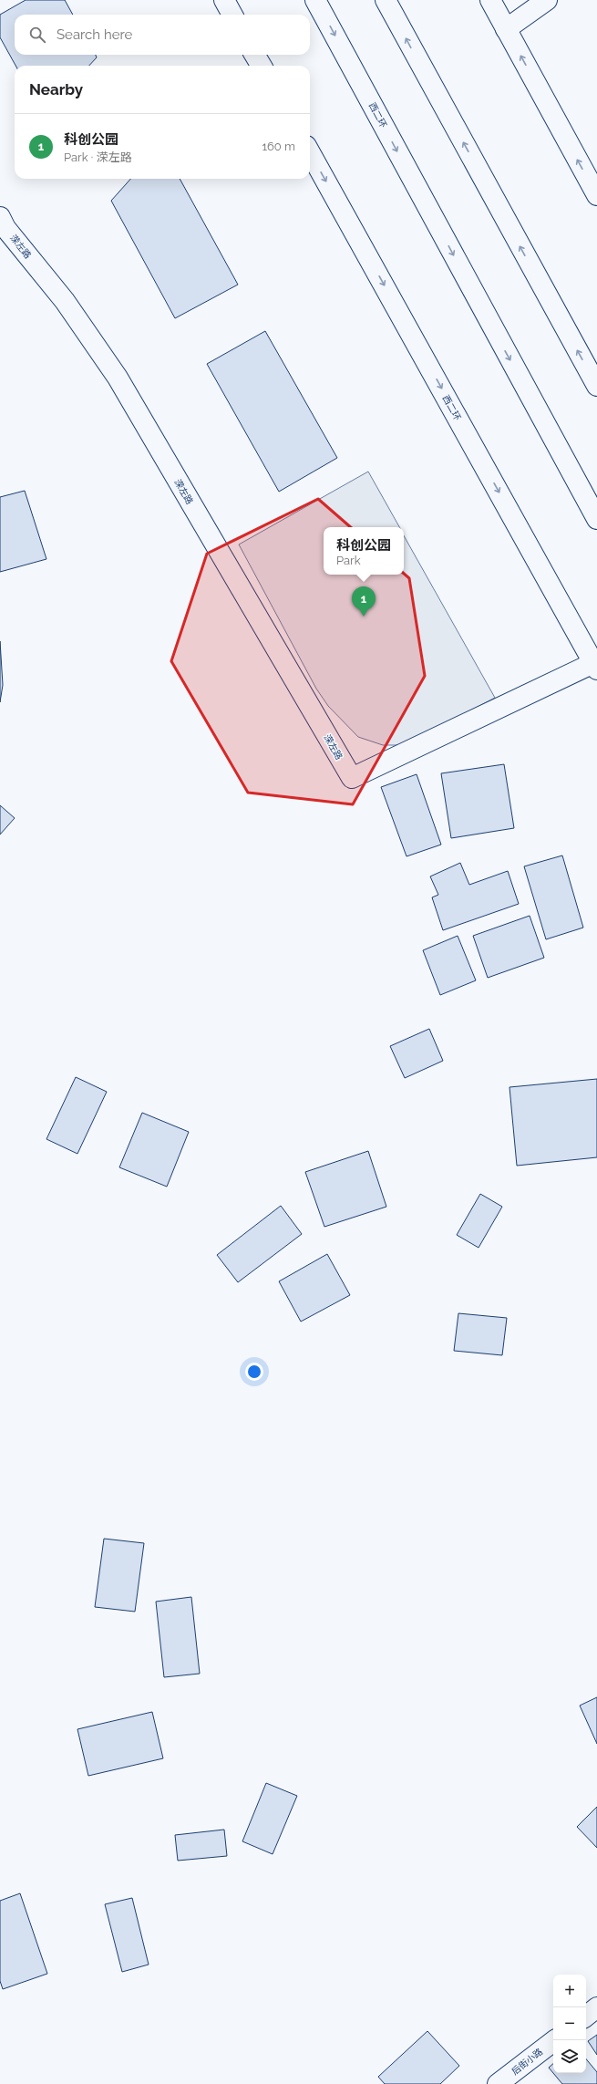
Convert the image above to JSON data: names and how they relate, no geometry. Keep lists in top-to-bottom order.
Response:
{
  "streets": {
    "main road": ["西二环", "溁左路", "后街小路"]
  },
  "crossings": [
    ["西二环", "溁左路"]
  ],
  "page": {
    "search": "Search here",
    "heading": "Nearby",
    "list": [
      {
        "mark": "1",
        "name": "科创公园",
        "note": "Park · 溁左路",
        "value": "160 m"
      }
    ],
    "popup": ["科创公园", "Park"],
    "pins": "1",
    "map_buttons": ["+", "−"]
  }
}
